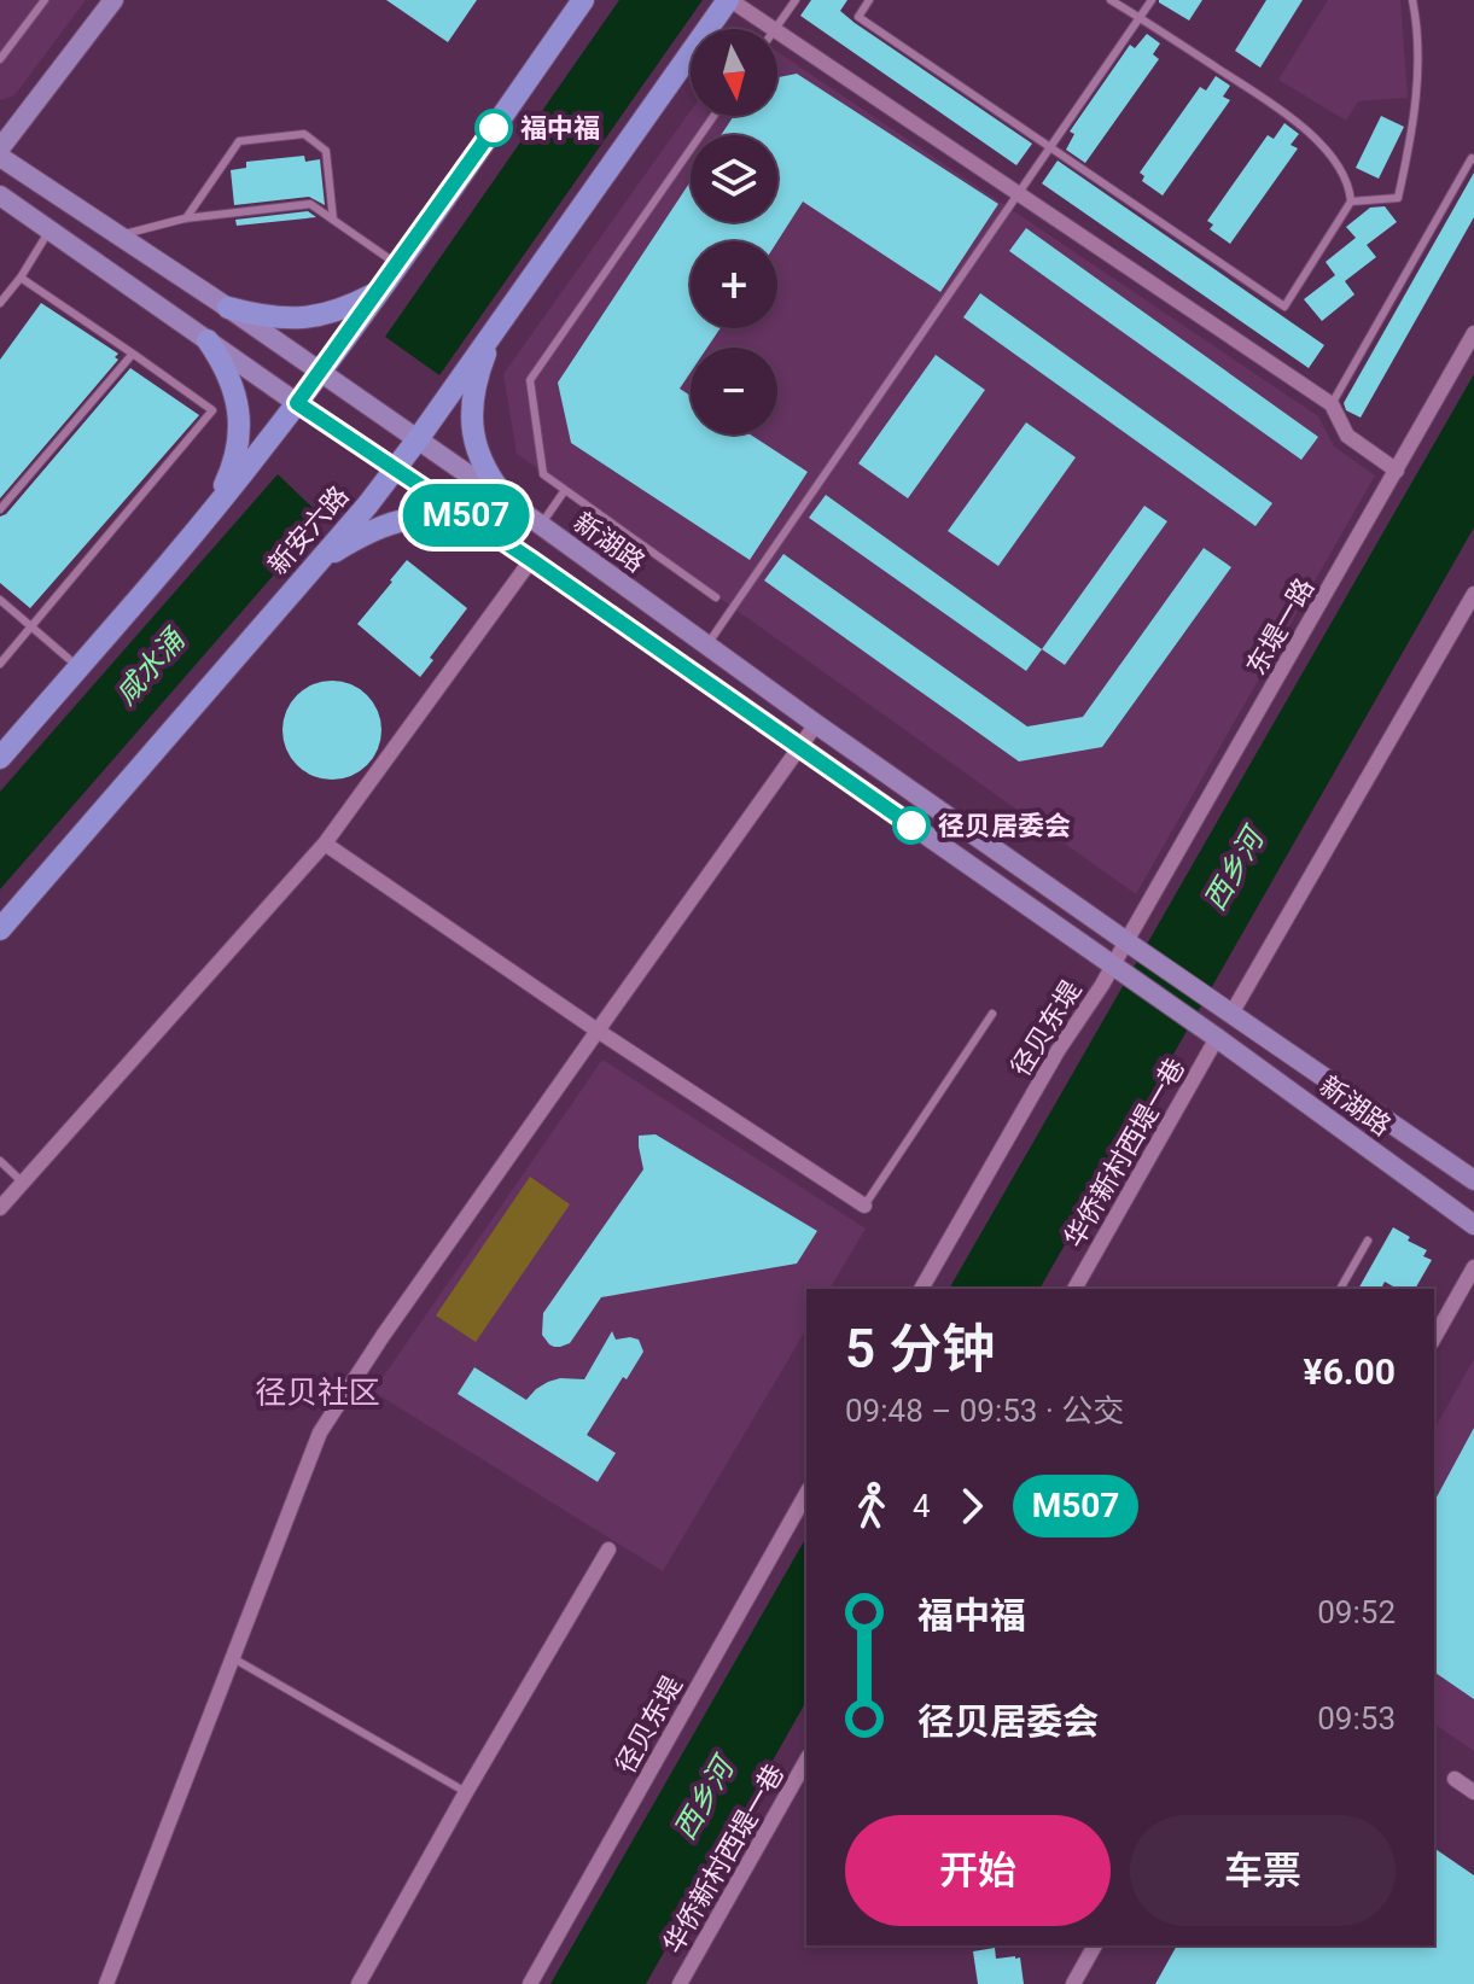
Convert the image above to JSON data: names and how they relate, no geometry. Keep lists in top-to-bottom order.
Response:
{
  "streets": {
    "main road": ["新安六路", "新湖路"],
    "street": ["东堤一路", "径贝东堤", "华侨新村西堤一巷"]
  },
  "crossings": [
    ["新安六路", "新湖路"],
    ["新湖路", "东堤一路"],
    ["新湖路", "径贝东堤"],
    ["新湖路", "华侨新村西堤一巷"],
    ["东堤一路", "径贝东堤"]
  ],
  "districts": ["径贝社区"],
  "water": ["咸水涌", "西乡河"],
  "places": ["福中福", "径贝居委会"],
  "lines": ["bus line M507"],
  "north": "bottom",
  "page": {
    "on_map": "M507",
    "map_buttons": ["+", "−"],
    "heading": ["5 分钟", "09:48 – 09:53 · 公交", "¥6.00"],
    "legs": ["4", "M507"],
    "list": [
      {
        "name": "福中福",
        "value": "09:52"
      },
      {
        "name": "径贝居委会",
        "value": "09:53"
      }
    ],
    "buttons": ["开始", "车票"]
  }
}
